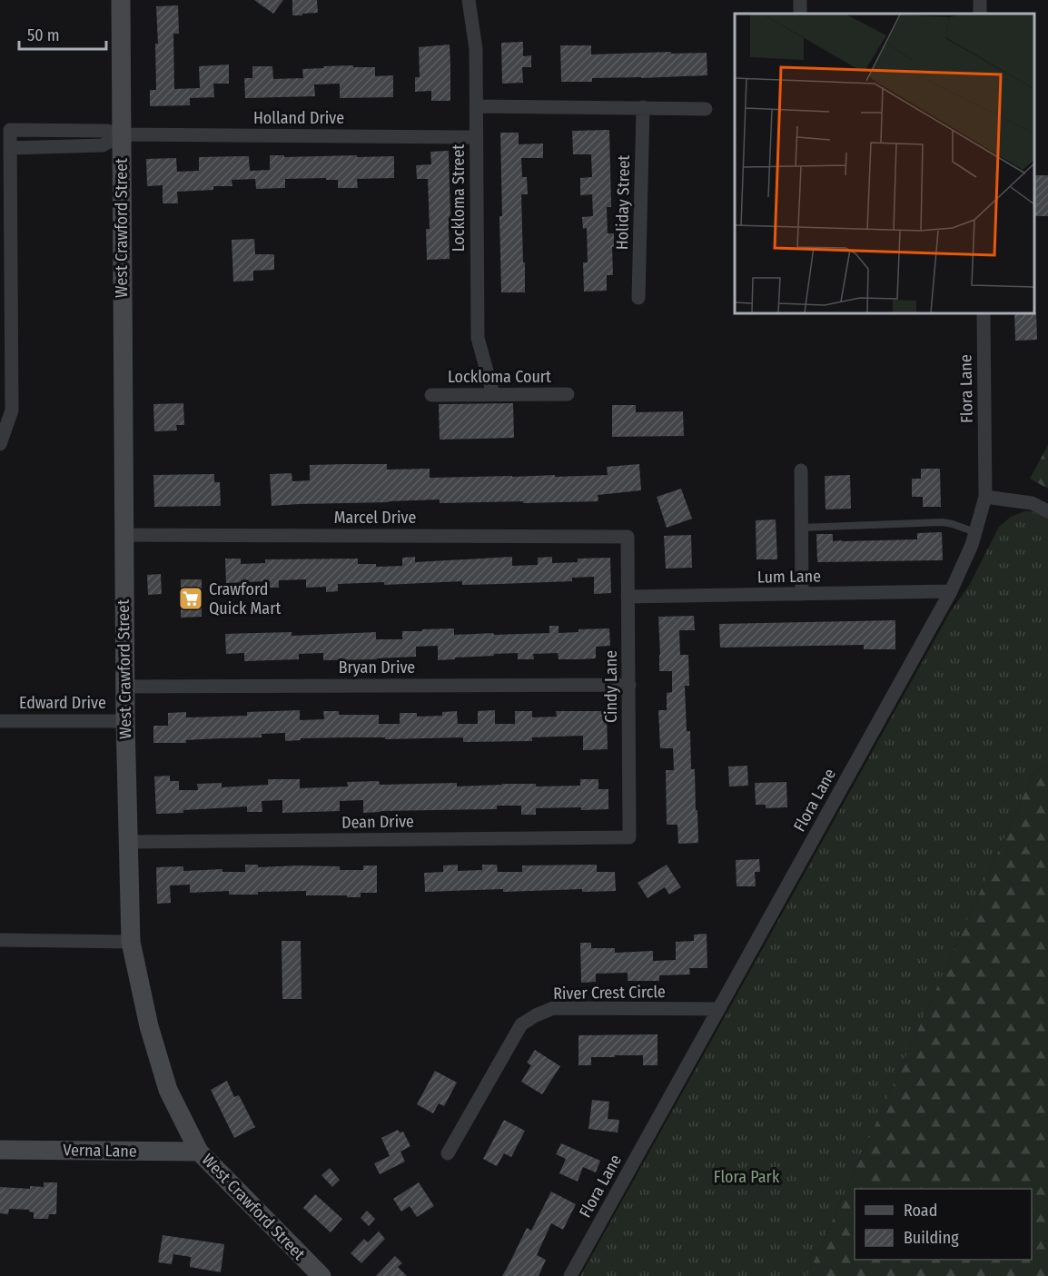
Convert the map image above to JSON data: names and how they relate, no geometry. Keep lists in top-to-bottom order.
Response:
{
  "streets": {
    "street": [
      "Holland Drive",
      "Lockloma Street",
      "Holiday Street",
      "West Crawford Street",
      "Lockloma Court",
      "Flora Lane",
      "Marcel Drive",
      "Lum Lane",
      "Bryan Drive",
      "Cindy Lane",
      "Edward Drive",
      "Dean Drive",
      "River Crest Circle",
      "Verna Lane"
    ]
  },
  "crossings": [
    ["Holland Drive", "Lockloma Street"],
    ["Holland Drive", "West Crawford Street"],
    ["Lockloma Street", "Lockloma Court"],
    ["West Crawford Street", "Marcel Drive"],
    ["West Crawford Street", "Bryan Drive"],
    ["West Crawford Street", "Edward Drive"],
    ["West Crawford Street", "Dean Drive"],
    ["West Crawford Street", "Verna Lane"],
    ["Flora Lane", "Lum Lane"],
    ["Flora Lane", "River Crest Circle"],
    ["Marcel Drive", "Cindy Lane"],
    ["Lum Lane", "Cindy Lane"],
    ["Bryan Drive", "Cindy Lane"],
    ["Cindy Lane", "Dean Drive"]
  ],
  "parks": ["Flora Park"],
  "places": {
    "supermarket": ["Crawford Quick Mart"]
  },
  "legend": ["Road", "Building"],
  "scale_bar": "50 m"
}
